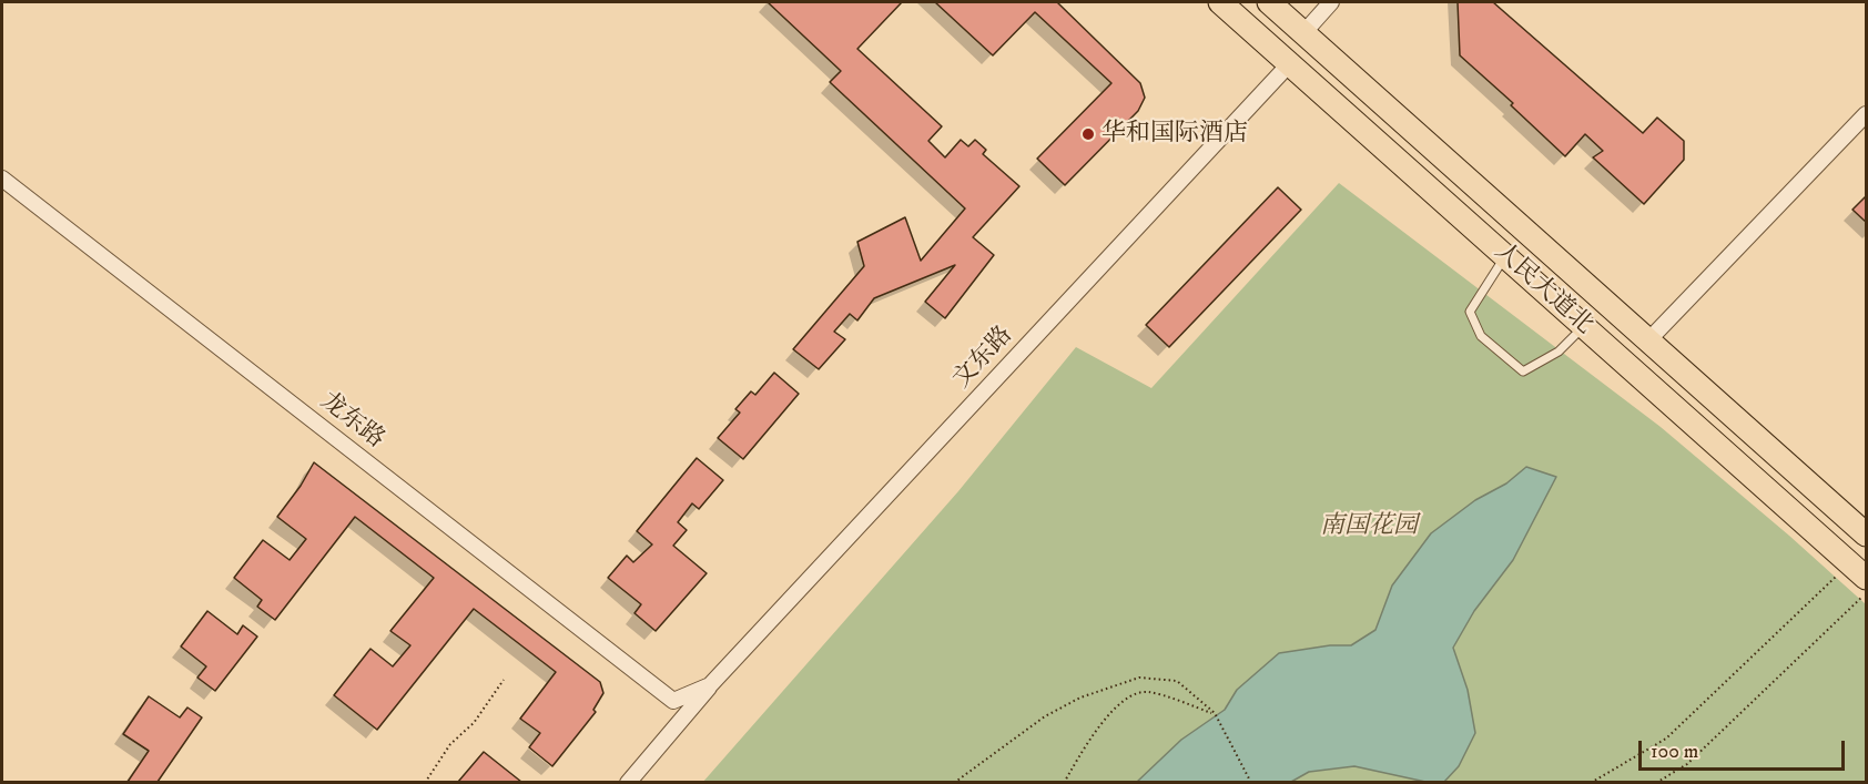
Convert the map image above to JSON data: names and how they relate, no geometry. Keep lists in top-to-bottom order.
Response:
{
  "streets": {
    "main road": ["人民大道北"],
    "street": ["文东路", "龙东路"]
  },
  "crossings": [
    ["人民大道北", "文东路"],
    ["文东路", "龙东路"]
  ],
  "parks": ["南国花园"],
  "places": ["华和国际酒店"],
  "scale_bar": "100 m"
}
